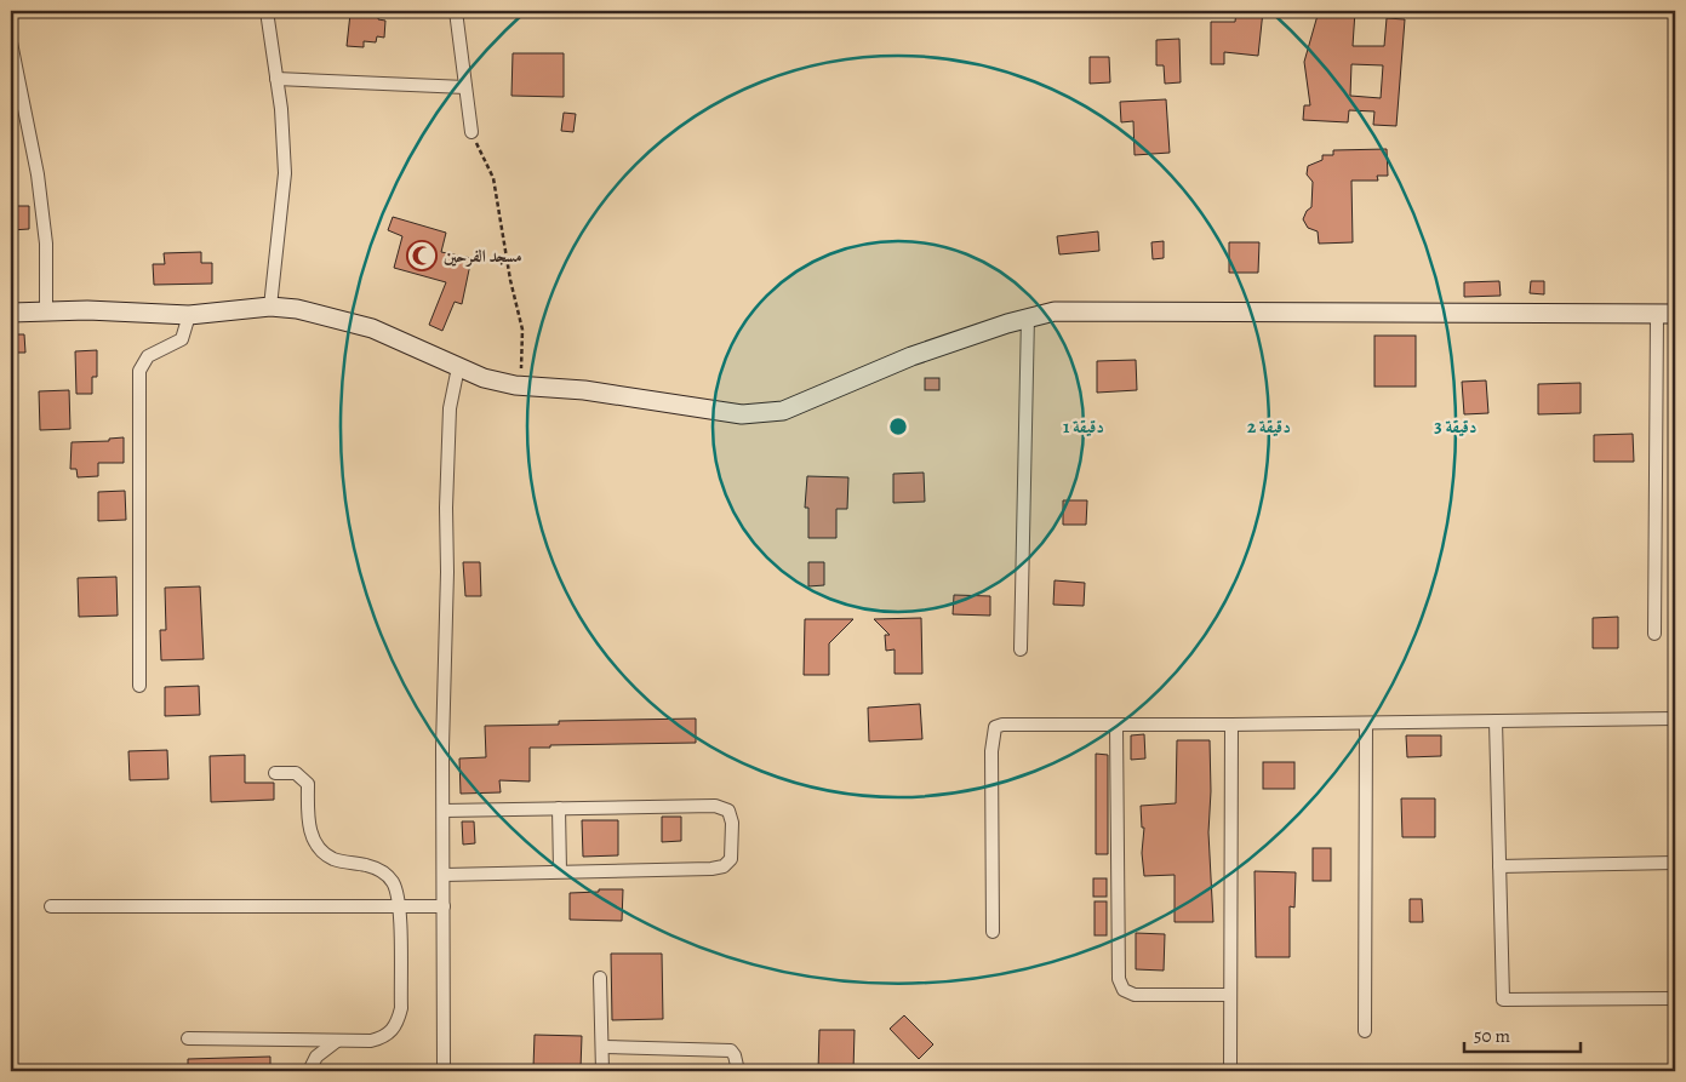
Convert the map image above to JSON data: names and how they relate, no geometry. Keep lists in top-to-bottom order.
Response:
{
  "places": {
    "mosque": ["مسجد الفرحين"]
  },
  "scale_bar": "50 m",
  "rings": ["1 دقيقة", "2 دقيقة", "3 دقيقة"]
}
